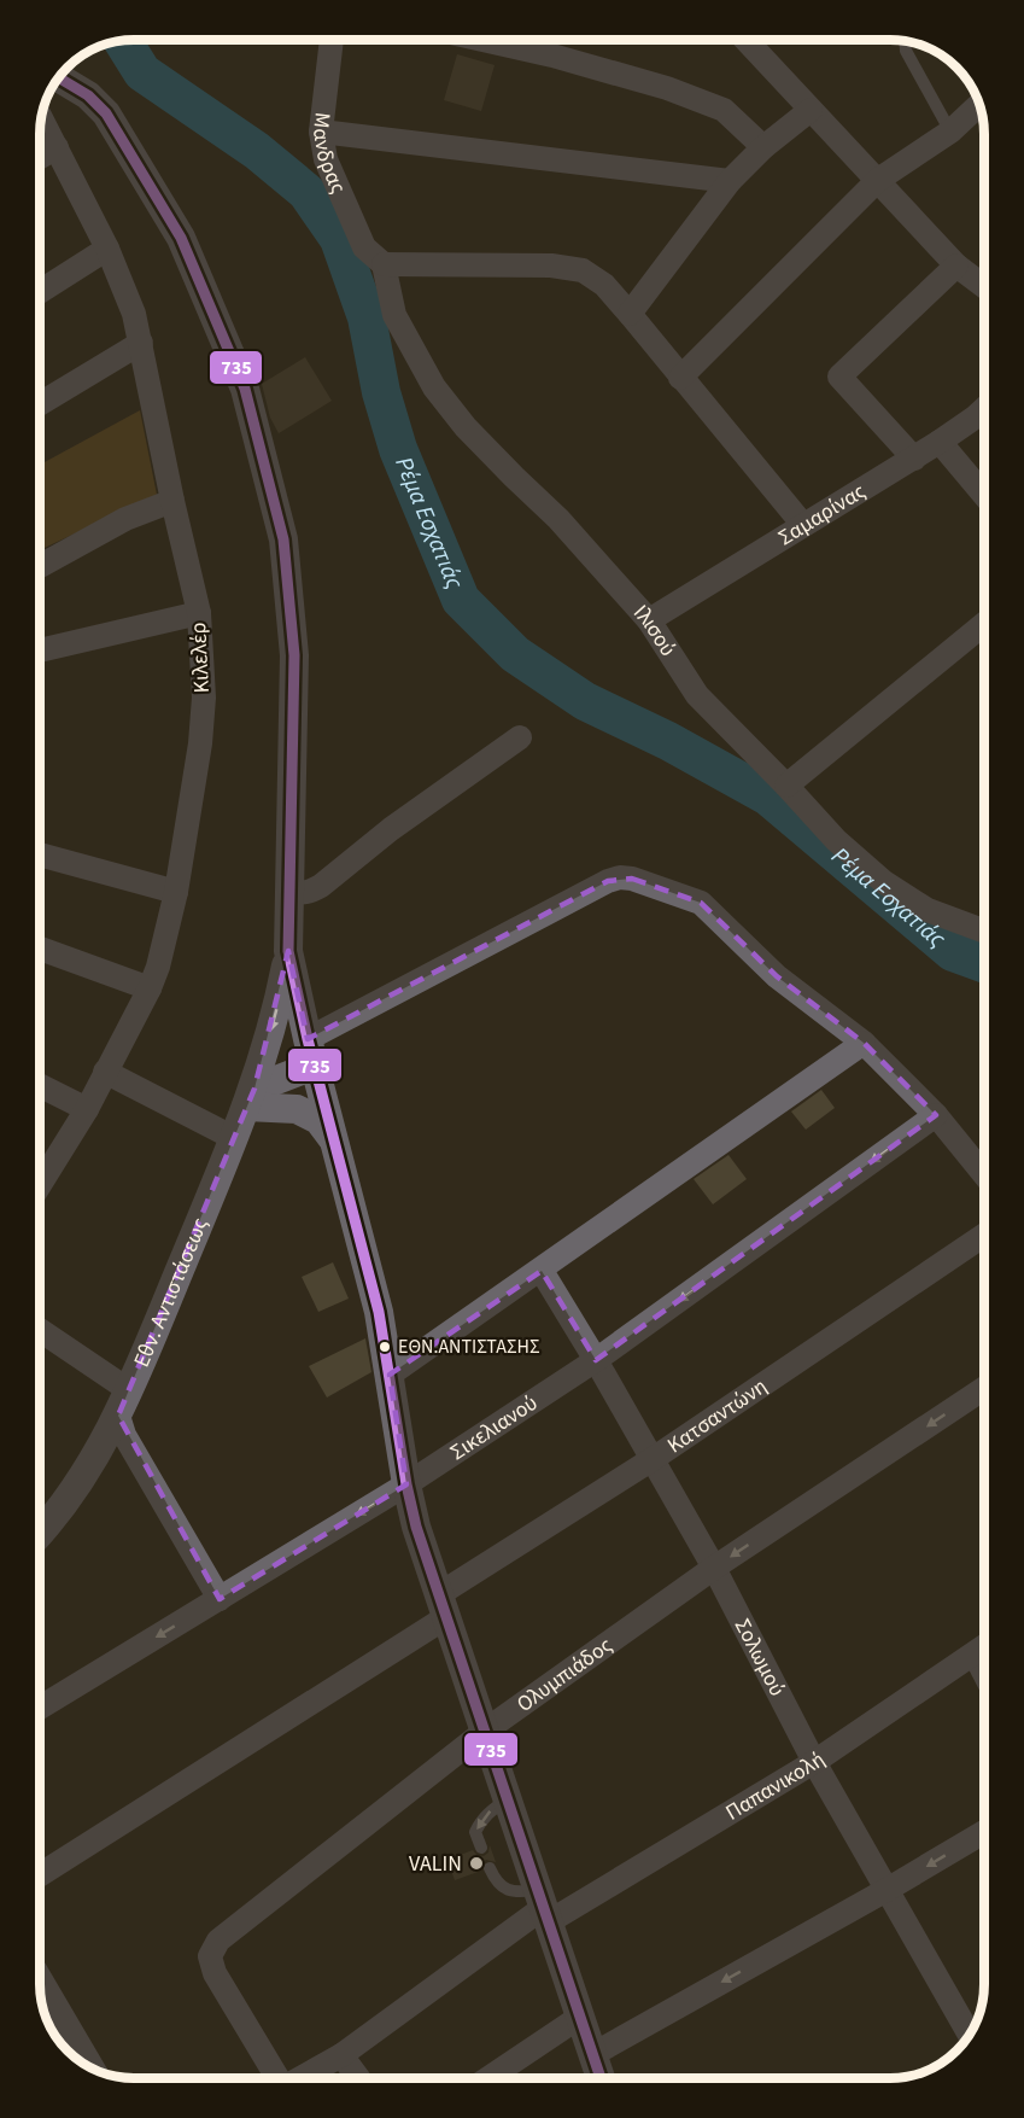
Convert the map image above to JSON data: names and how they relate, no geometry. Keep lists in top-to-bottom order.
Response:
{
  "streets": {
    "street": [
      "Μανδρας",
      "Σαμαρίνας",
      "Ιλισού",
      "Κιλελέρ",
      "Εθν. Αντιστάσεως",
      "Κατσαντώνη",
      "Σικελιανού",
      "Σολωμού",
      "Ολυμπιάδος",
      "Παπανικολή"
    ]
  },
  "crossings": [
    ["Μανδρας", "Ιλισού"],
    ["Σαμαρίνας", "Ιλισού"],
    ["Κατσαντώνη", "Σολωμού"],
    ["Σικελιανού", "Σολωμού"],
    ["Σολωμού", "Ολυμπιάδος"],
    ["Σολωμού", "Παπανικολή"]
  ],
  "water": ["Ρέμα Εσχατιάς"],
  "places": ["ΕΘΝ.ΑΝΤΙΣΤΑΣΗΣ", "VALIN"],
  "lines": ["transit line 735"]
}
